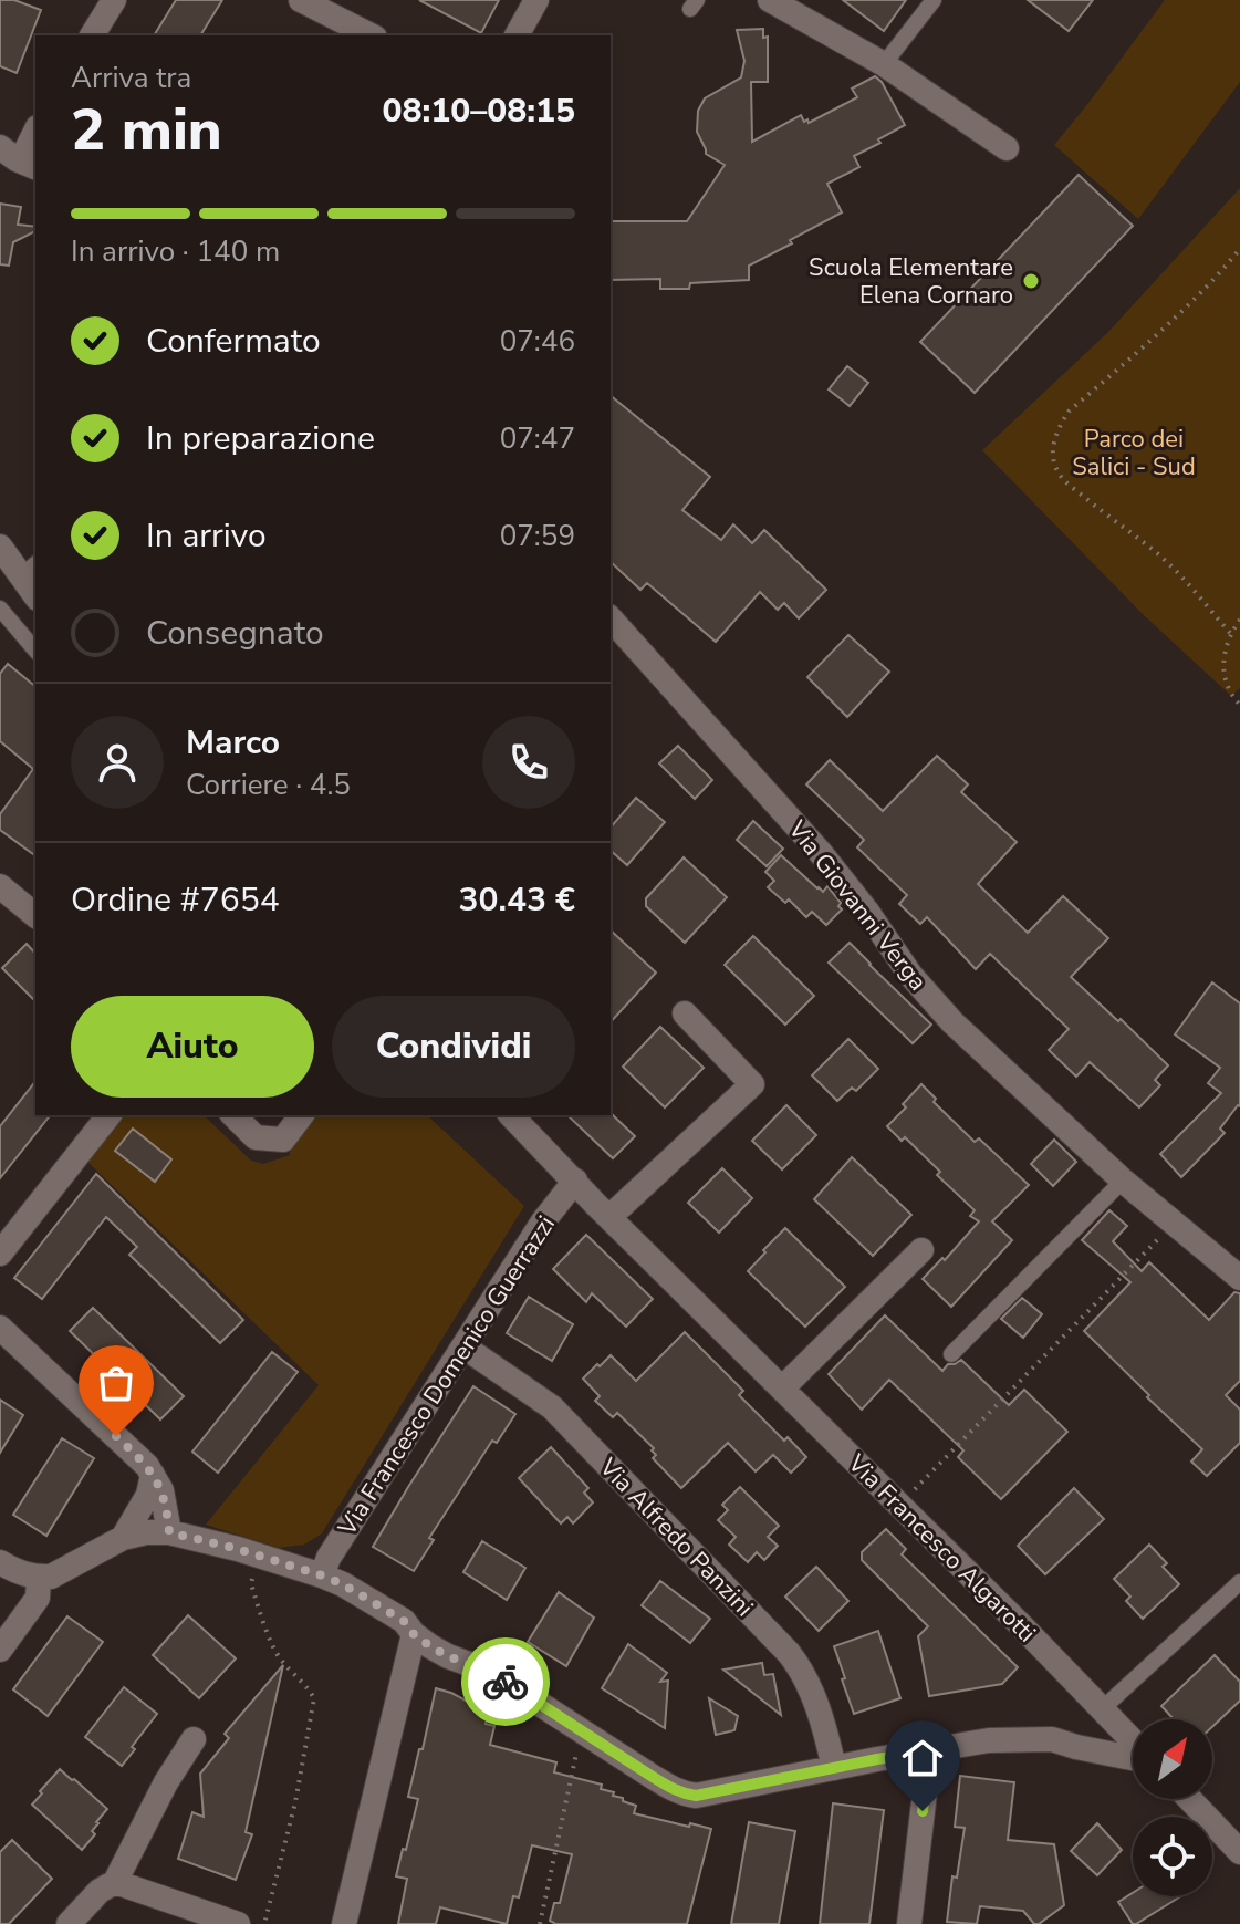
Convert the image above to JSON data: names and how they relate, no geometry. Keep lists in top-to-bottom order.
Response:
{
  "streets": {
    "street": [
      "Via Giovanni Verga",
      "Via Francesco Domenico Guerrazzi",
      "Via Alfredo Panzini",
      "Via Francesco Algarotti"
    ]
  },
  "crossings": [
    ["Via Francesco Domenico Guerrazzi", "Via Alfredo Panzini"],
    ["Via Francesco Domenico Guerrazzi", "Via Francesco Algarotti"]
  ],
  "parks": ["Parco dei Salici - Sud"],
  "places": ["Scuola Elementare Elena Cornaro"],
  "north": "top right",
  "page": {
    "heading": ["2 min", "Arriva tra", "08:10–08:15"],
    "panel": [
      "Marco",
      "Corriere · 4.5",
      "Ordine #7654",
      "30.43 €"
    ],
    "bar": "In arrivo · 140 m",
    "list": [
      ["Confermato", "07:46"],
      ["In preparazione", "07:47"],
      ["In arrivo", "07:59"],
      "Consegnato"
    ],
    "buttons": ["Aiuto", "Condividi"]
  }
}
